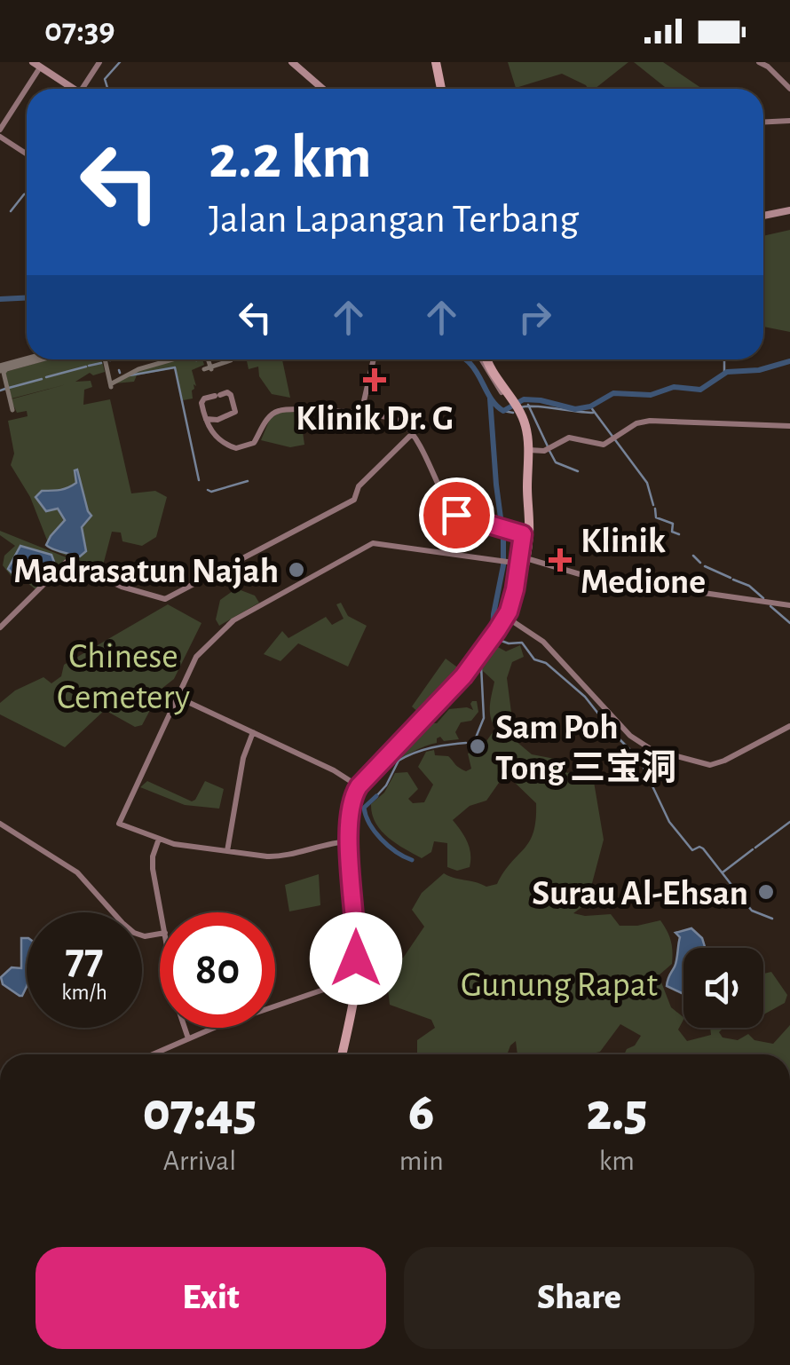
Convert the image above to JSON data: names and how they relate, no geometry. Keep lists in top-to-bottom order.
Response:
{
  "parks": ["Chinese Cemetery", "Gunung Rapat"],
  "places": {
    "health": ["Klinik Dr. G", "Klinik Medione"],
    "other": ["Madrasatun Najah", "Sam Poh Tong 三宝洞", "Surau Al-Ehsan"]
  },
  "page": {
    "status": "07:39",
    "turn": ["2.2 km", "Jalan Lapangan Terbang"],
    "speed": "77 km/h",
    "limit": "80",
    "eta": [
      "07:45",
      "Arrival",
      "6",
      "min",
      "2.5",
      "km"
    ],
    "buttons": ["Exit", "Share"]
  }
}
